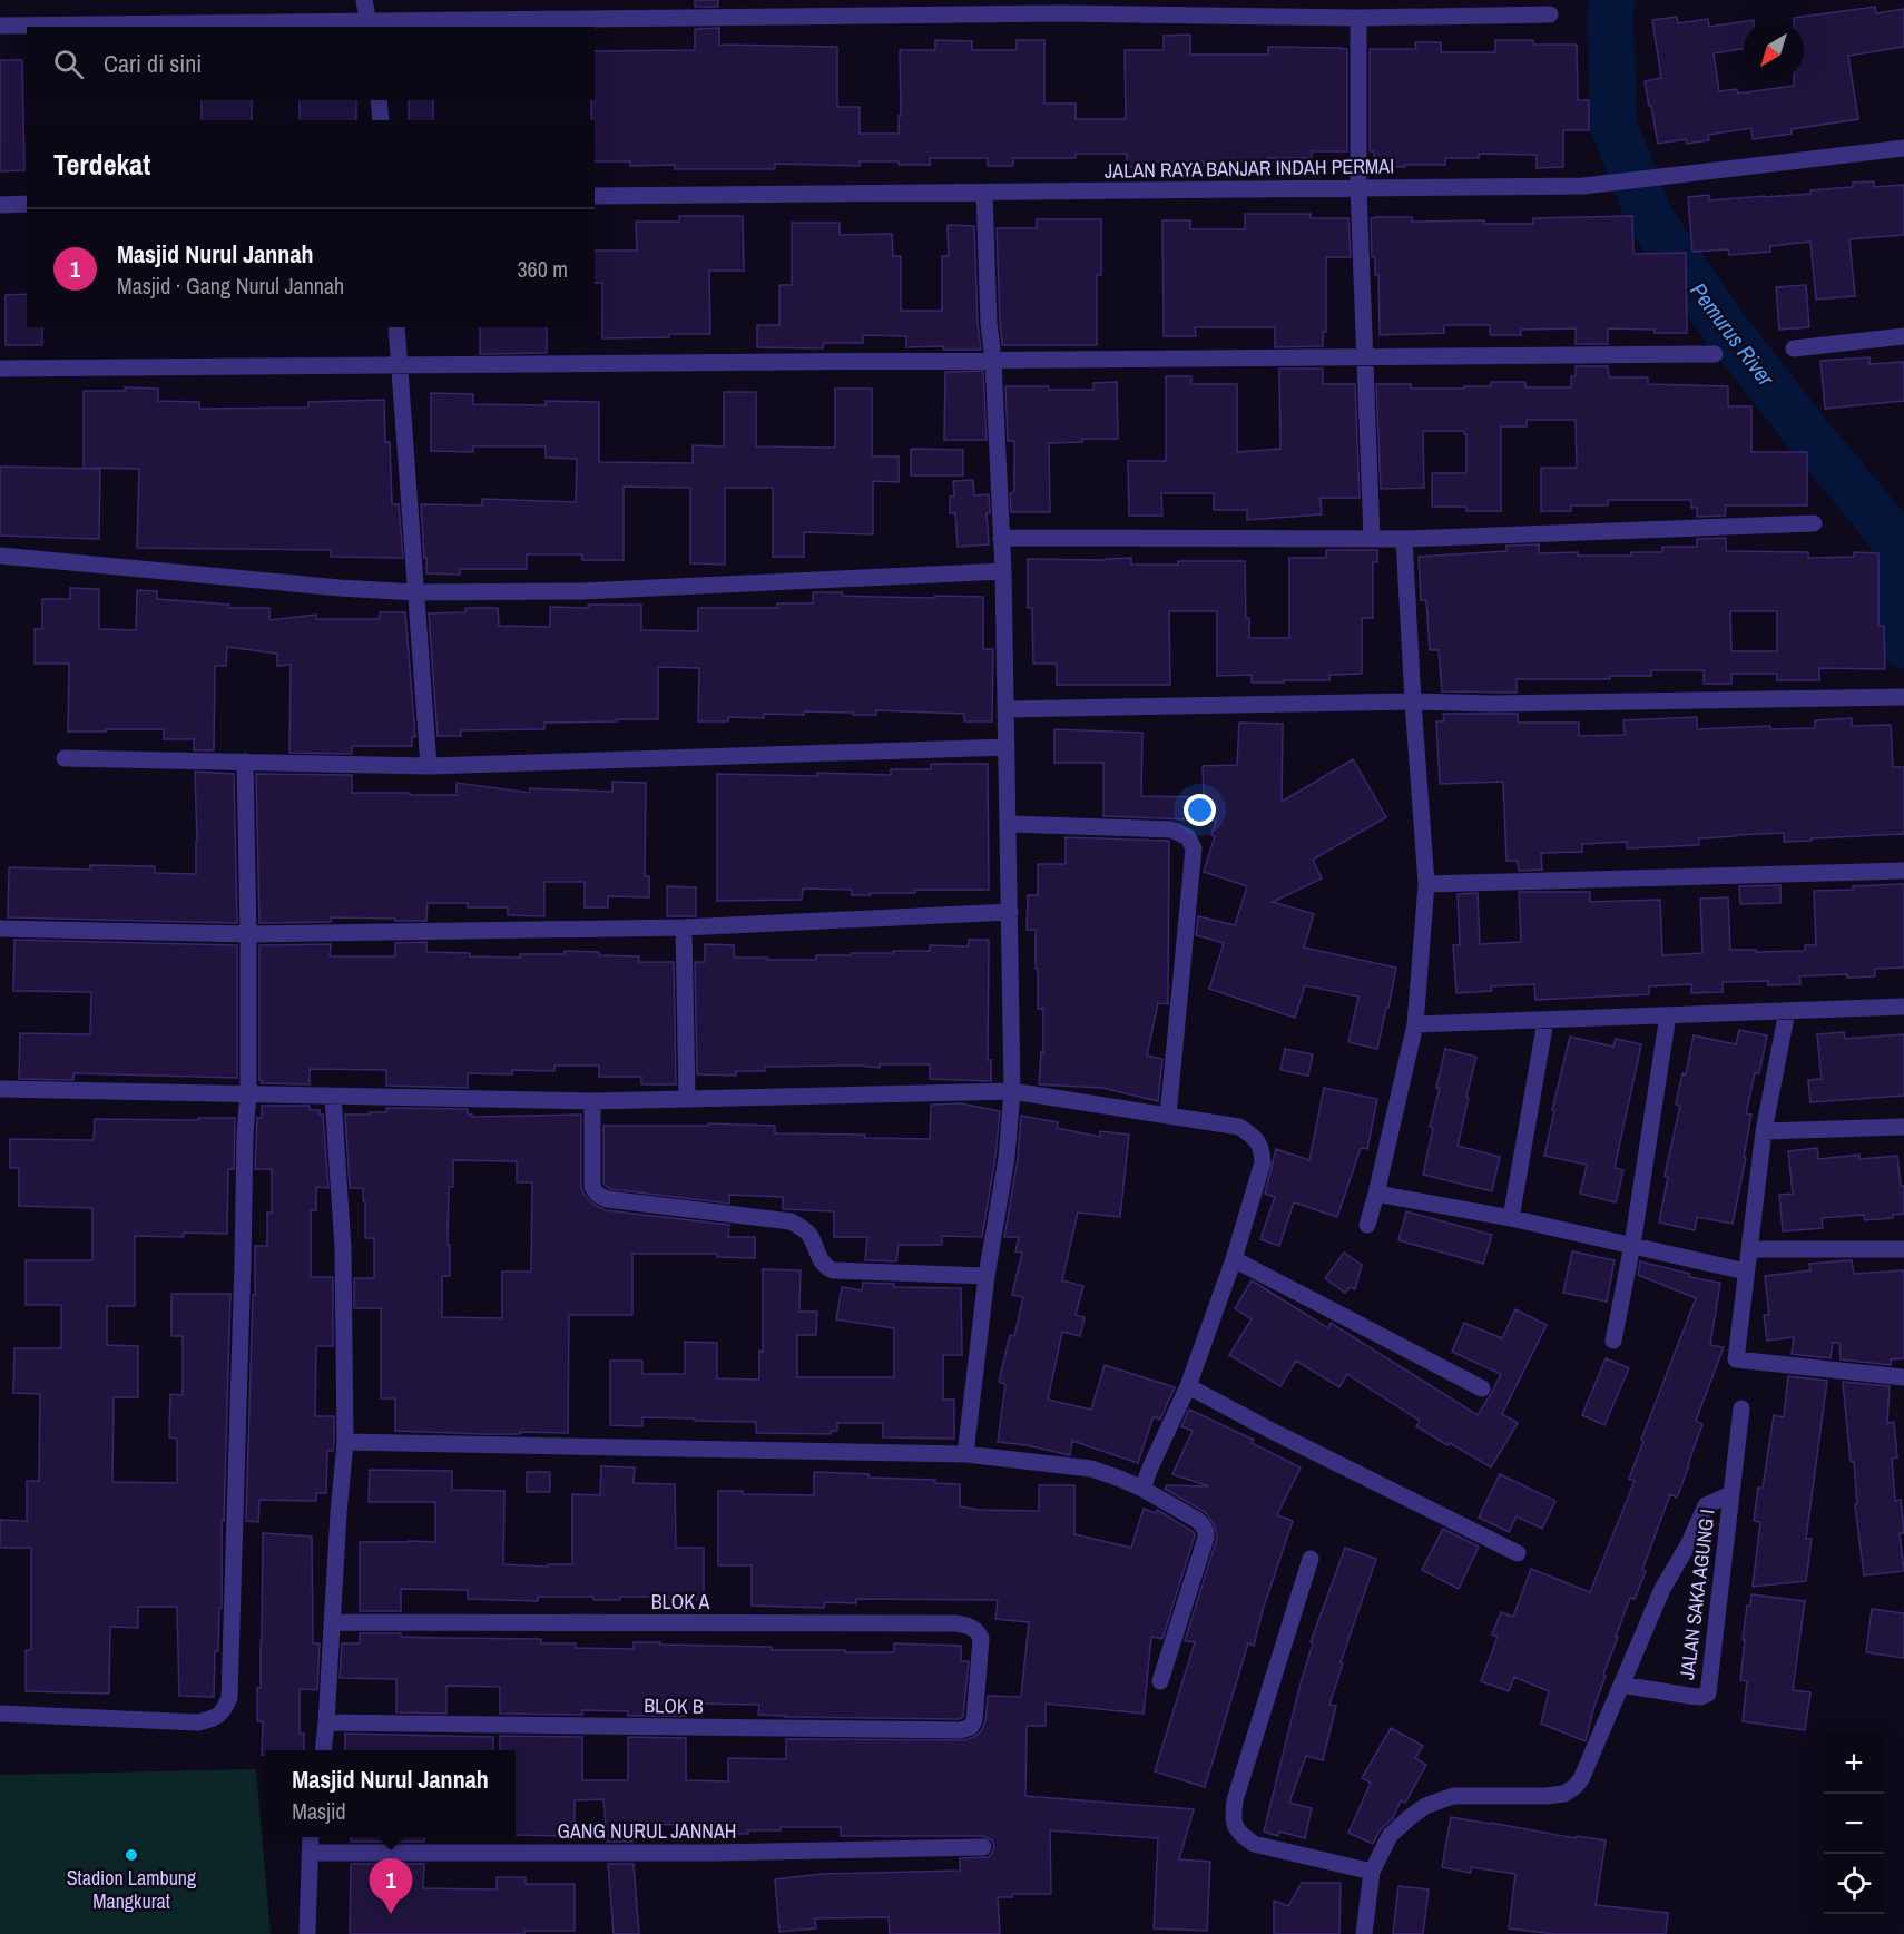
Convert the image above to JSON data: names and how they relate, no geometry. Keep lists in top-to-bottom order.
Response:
{
  "streets": {
    "street": [
      "JALAN RAYA BANJAR INDAH PERMAI",
      "JALAN SAKA AGUNG I",
      "BLOK A",
      "BLOK B",
      "GANG NURUL JANNAH"
    ]
  },
  "crossings": [
    ["BLOK A", "BLOK B"]
  ],
  "water": ["Pemurus River"],
  "places": ["Stadion Lambung Mangkurat"],
  "north": "bottom left",
  "page": {
    "search": "Cari di sini",
    "heading": "Terdekat",
    "list": [
      {
        "mark": "1",
        "name": "Masjid Nurul Jannah",
        "note": "Masjid · Gang Nurul Jannah",
        "value": "360 m"
      }
    ],
    "map_buttons": ["+", "−"],
    "popup": ["Masjid Nurul Jannah", "Masjid"],
    "pins": "1"
  }
}
